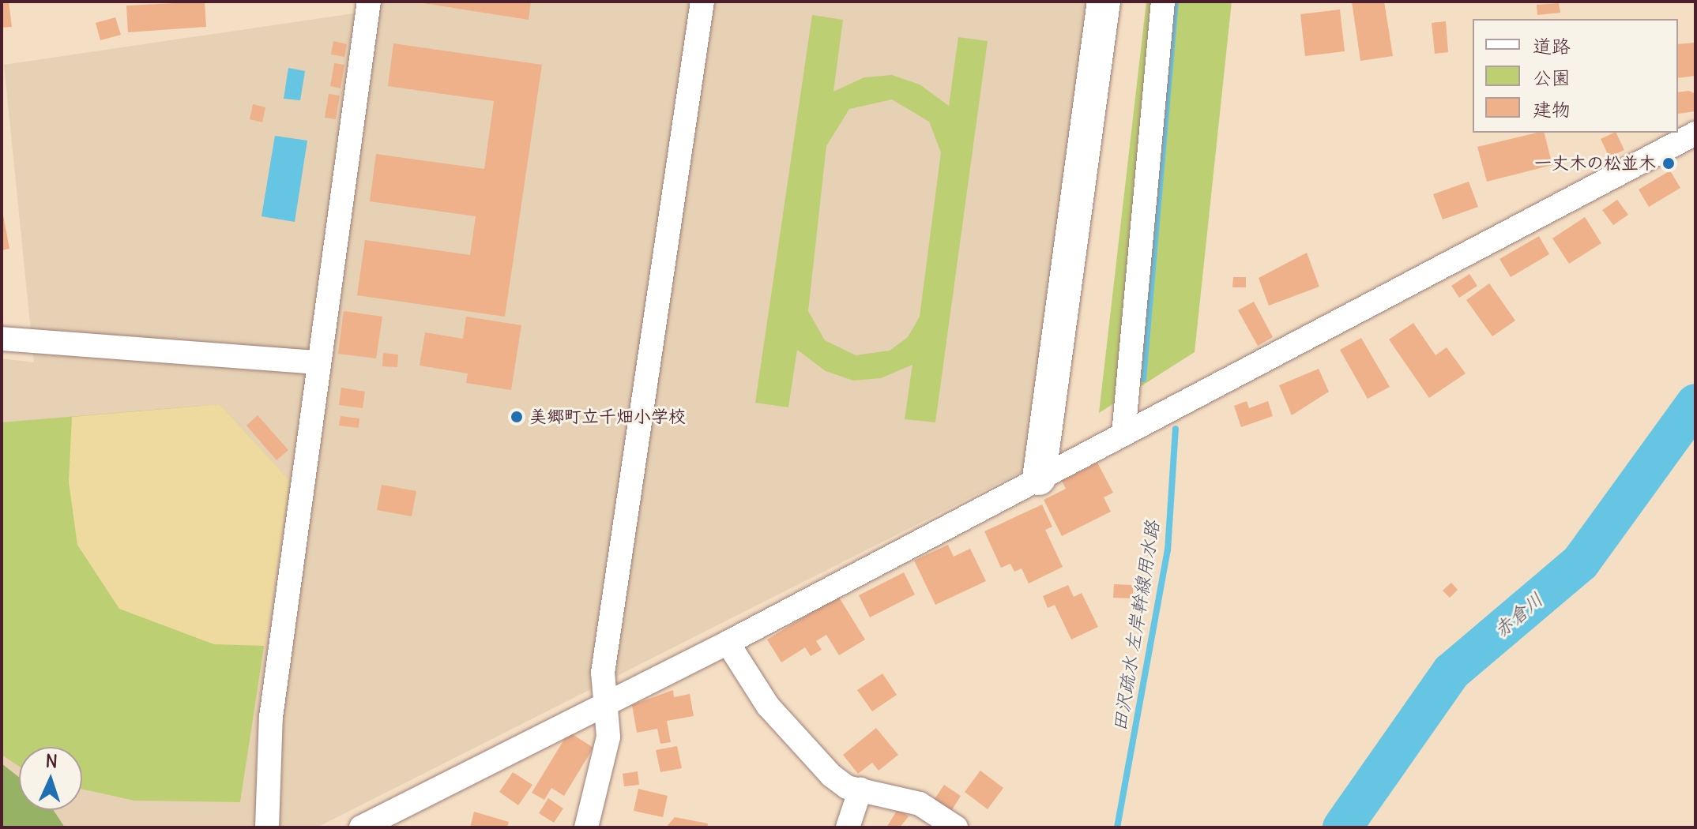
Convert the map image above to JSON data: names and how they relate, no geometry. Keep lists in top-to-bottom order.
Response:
{
  "water": ["赤倉川", "田沢疏水 左岸幹線用水路"],
  "places": ["一丈木の松並木", "美郷町立千畑小学校"],
  "legend": ["道路", "公園", "建物"],
  "north": "top"
}
